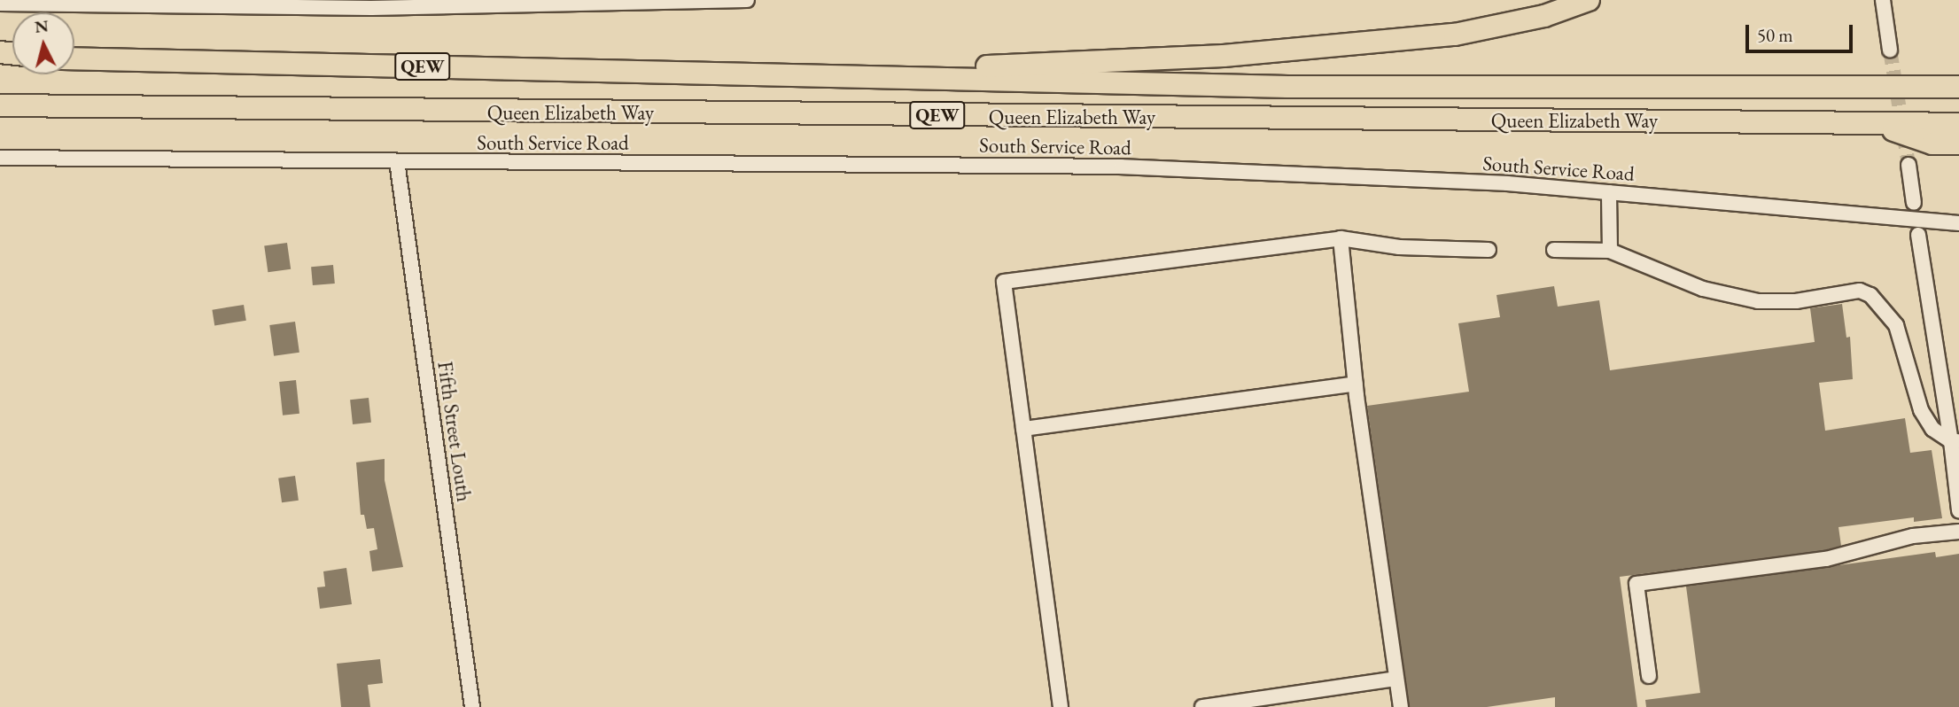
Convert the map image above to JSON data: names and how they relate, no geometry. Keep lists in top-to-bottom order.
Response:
{
  "streets": {
    "highway": ["QEW", "Queen Elizabeth Way"],
    "street": ["South Service Road", "Fifth Street Louth"]
  },
  "crossings": [
    ["South Service Road", "Fifth Street Louth"]
  ],
  "scale_bar": "50 m",
  "north": "top"
}
